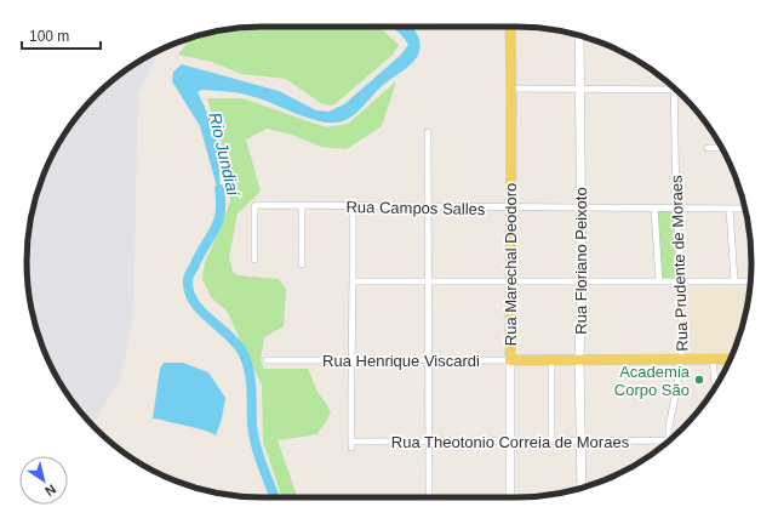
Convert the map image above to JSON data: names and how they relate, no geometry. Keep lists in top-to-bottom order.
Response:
{
  "streets": {
    "main road": ["Rua Marechal Deodoro", "Rua Henrique Viscardi"],
    "street": [
      "Rua Campos Salles",
      "Rua Floriano Peixoto",
      "Rua Prudente de Moraes",
      "Rua Theotonio Correia de Moraes"
    ]
  },
  "crossings": [
    ["Rua Campos Salles", "Rua Floriano Peixoto"],
    ["Rua Campos Salles", "Rua Prudente de Moraes"],
    ["Rua Campos Salles", "Rua Marechal Deodoro"],
    ["Rua Floriano Peixoto", "Rua Henrique Viscardi"],
    ["Rua Floriano Peixoto", "Rua Theotonio Correia de Moraes"],
    ["Rua Prudente de Moraes", "Rua Henrique Viscardi"],
    ["Rua Marechal Deodoro", "Rua Henrique Viscardi"],
    ["Rua Marechal Deodoro", "Rua Theotonio Correia de Moraes"],
    ["Rua Henrique Viscardi", "Rua Theotonio Correia de Moraes"]
  ],
  "water": ["Rio Jundiaí"],
  "places": ["Academia Corpo São"],
  "scale_bar": "100 m",
  "north": "bottom right"
}
